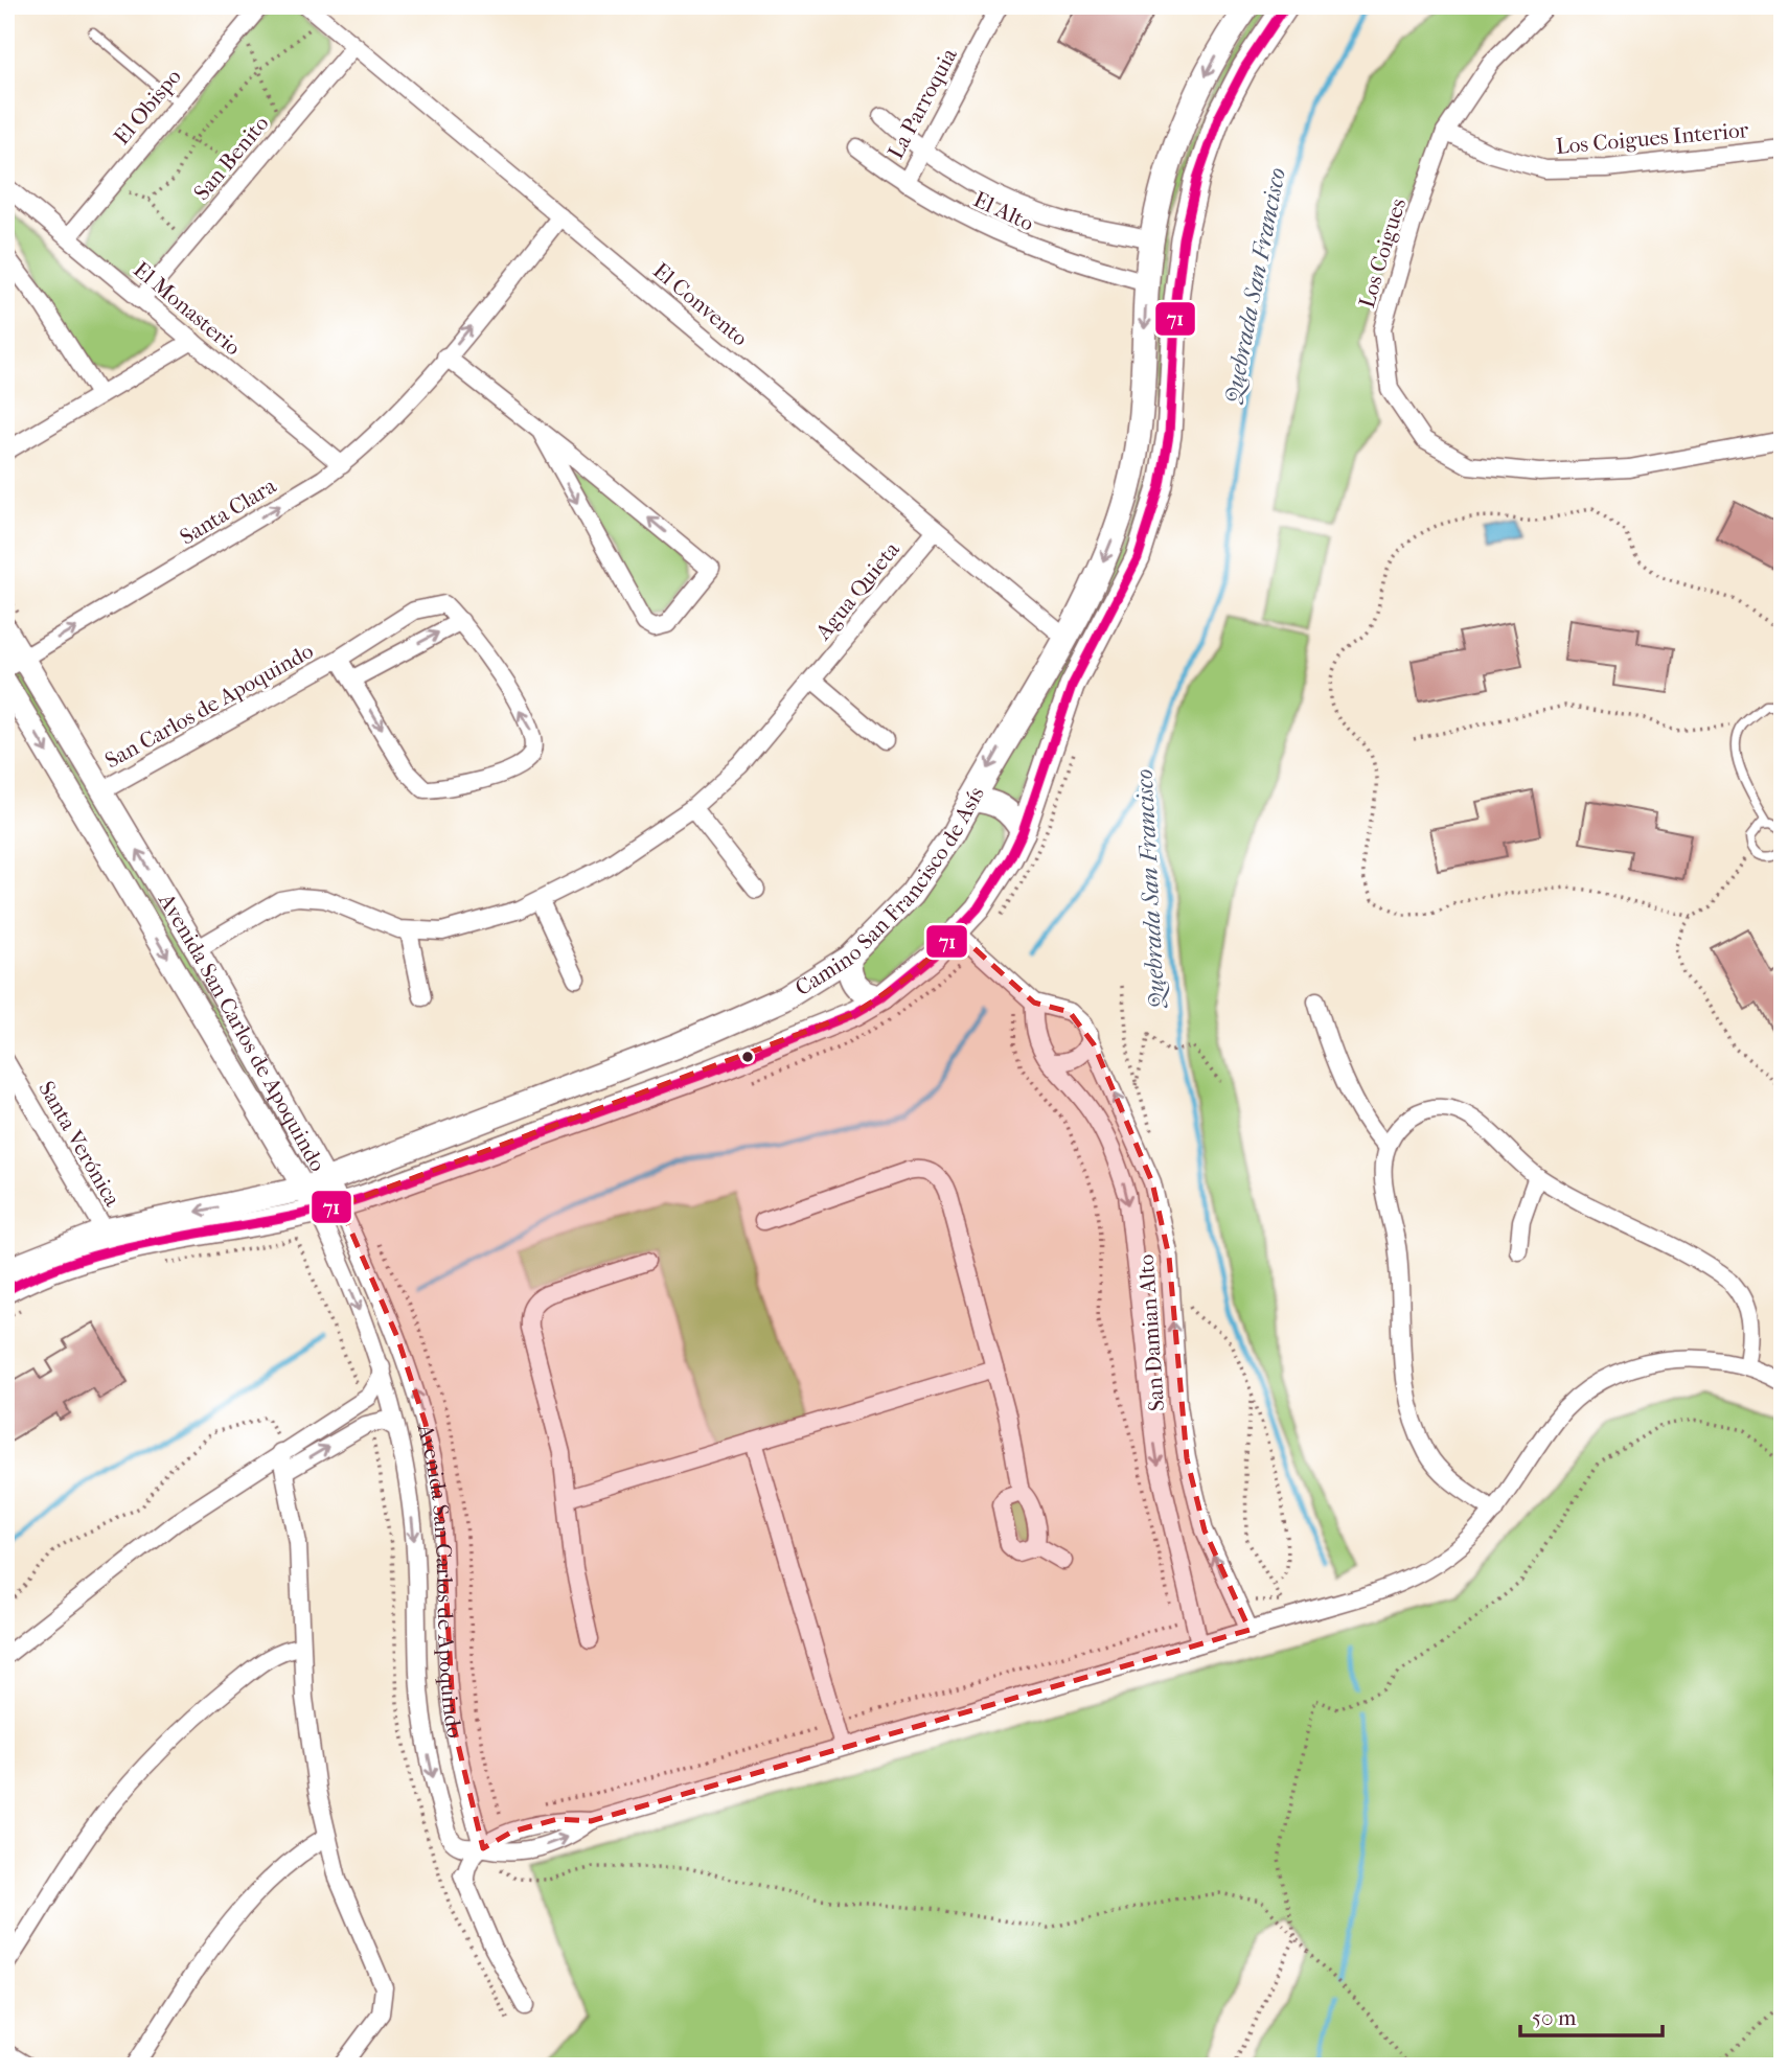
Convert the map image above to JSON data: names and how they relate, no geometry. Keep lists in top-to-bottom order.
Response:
{
  "streets": {
    "main road": ["Camino San Francisco de Asís"],
    "street": [
      "La Parroquia",
      "El Obispo",
      "Los Coigues Interior",
      "San Benito",
      "El Alto",
      "Los Coigues",
      "El Convento",
      "El Monasterio",
      "Santa Clara",
      "Agua Quieta",
      "San Carlos de Apoquindo",
      "Avenida San Carlos de Apoquindo",
      "Santa Verónica",
      "San Damian Alto"
    ]
  },
  "crossings": [
    ["La Parroquia", "El Alto"],
    ["El Obispo", "El Monasterio"],
    ["Los Coigues Interior", "Los Coigues"],
    ["San Benito", "El Convento"],
    ["San Benito", "El Monasterio"],
    ["El Alto", "Camino San Francisco de Asís"],
    ["El Convento", "Santa Clara"],
    ["El Convento", "Agua Quieta"],
    ["El Convento", "Camino San Francisco de Asís"],
    ["El Monasterio", "Santa Clara"],
    ["Santa Clara", "Avenida San Carlos de Apoquindo"],
    ["Agua Quieta", "Avenida San Carlos de Apoquindo"],
    ["San Carlos de Apoquindo", "Avenida San Carlos de Apoquindo"],
    ["Camino San Francisco de Asís", "Avenida San Carlos de Apoquindo"],
    ["Camino San Francisco de Asís", "Santa Verónica"],
    ["Camino San Francisco de Asís", "San Damian Alto"]
  ],
  "one_way": ["Santa Clara"],
  "water": ["Quebrada San Francisco"],
  "lines": ["transit line 71"],
  "scale_bar": "50 m"
}
